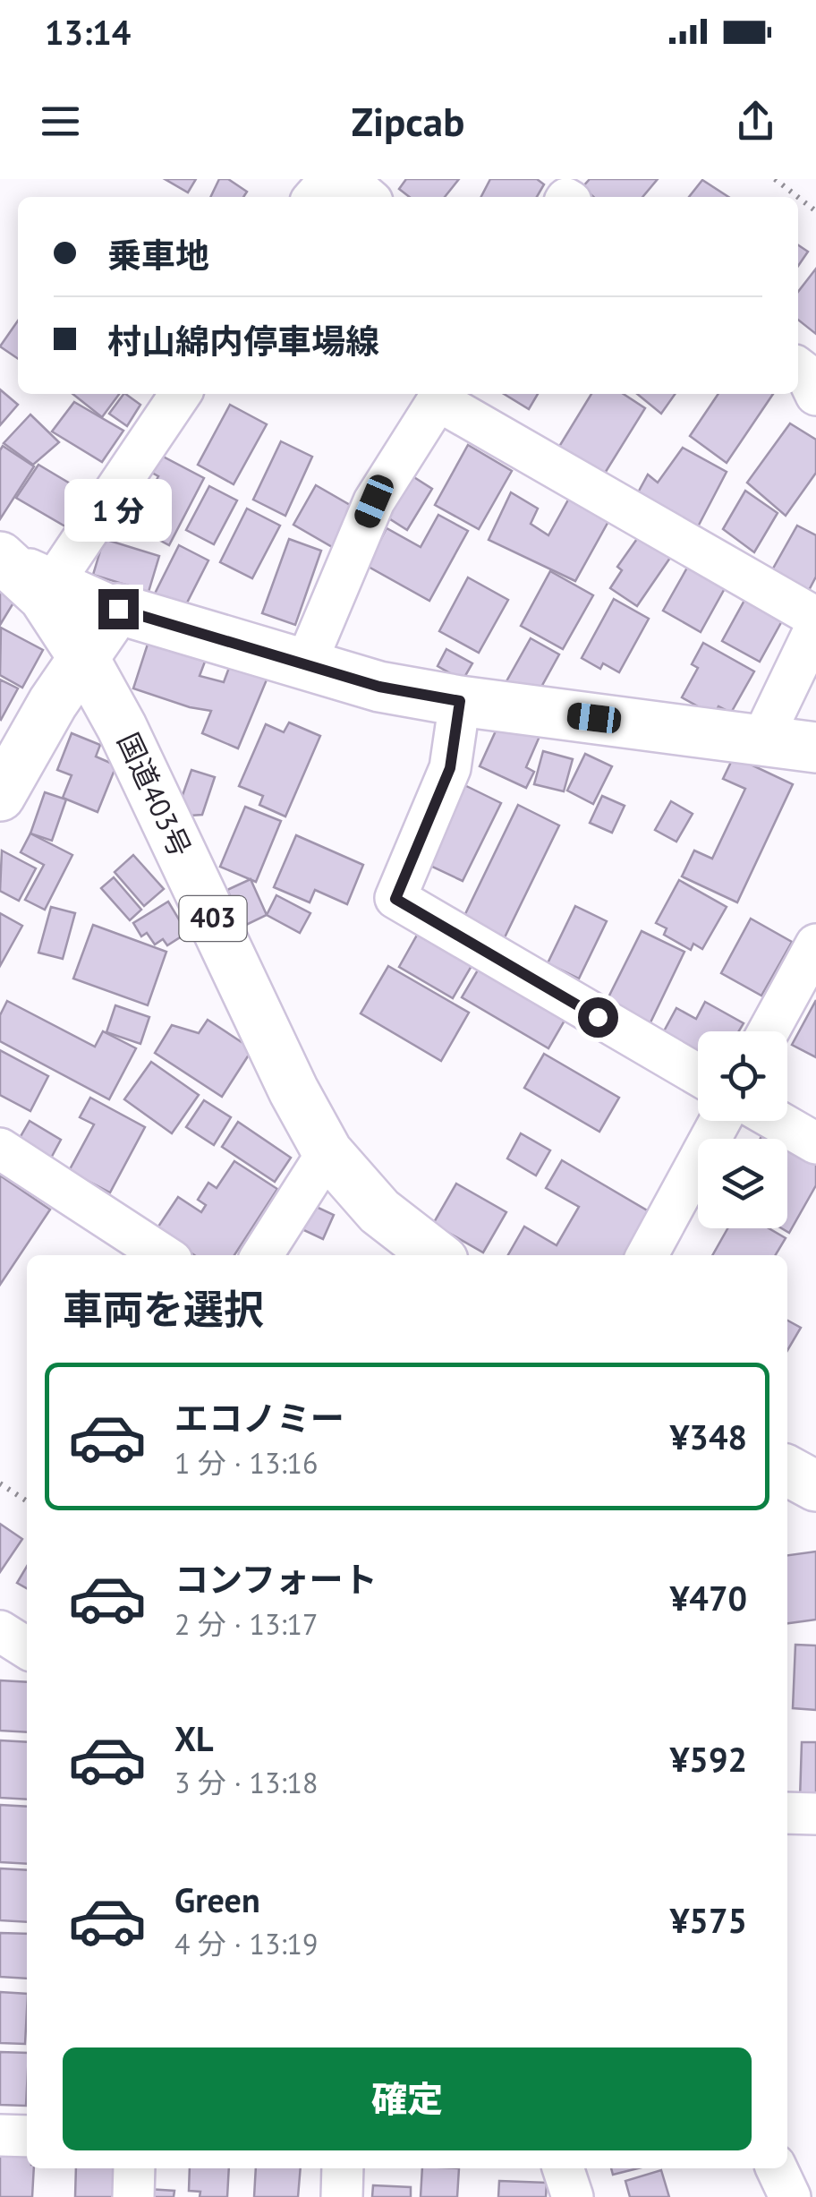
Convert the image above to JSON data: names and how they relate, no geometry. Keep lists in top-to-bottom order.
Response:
{
  "streets": {
    "main road": ["国道403号", "403"]
  },
  "page": {
    "status": "13:14",
    "header": "Zipcab",
    "banner": ["乗車地", "村山綿内停車場線"],
    "bubble": "1 分",
    "heading": "車両を選択",
    "list": [
      {
        "name": "エコノミー",
        "note": "1 分 · 13:16",
        "value": "¥348"
      },
      {
        "name": "コンフォート",
        "note": "2 分 · 13:17",
        "value": "¥470"
      },
      {
        "name": "XL",
        "note": "3 分 · 13:18",
        "value": "¥592"
      },
      {
        "name": "Green",
        "note": "4 分 · 13:19",
        "value": "¥575"
      }
    ],
    "buttons": "確定"
  }
}
